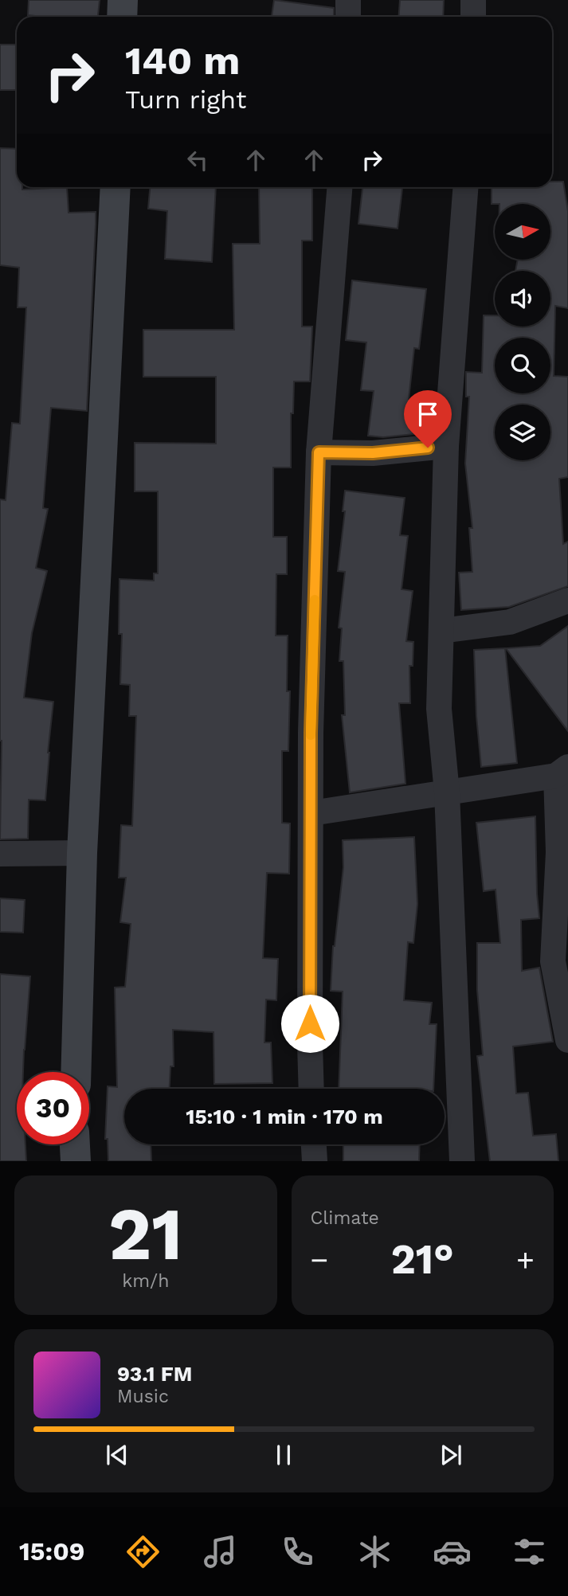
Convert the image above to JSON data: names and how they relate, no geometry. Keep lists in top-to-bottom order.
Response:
{
  "north": "right",
  "page": {
    "turn": ["140 m", "Turn right"],
    "limit": "30",
    "trip": "15:10 · 1 min · 170 m",
    "tile": [
      ["21", "km/h"],
      "Climate"
    ],
    "heat": ["−", "21°", "+"],
    "song": ["93.1 FM", "Music"],
    "tabs": "15:09"
  }
}
